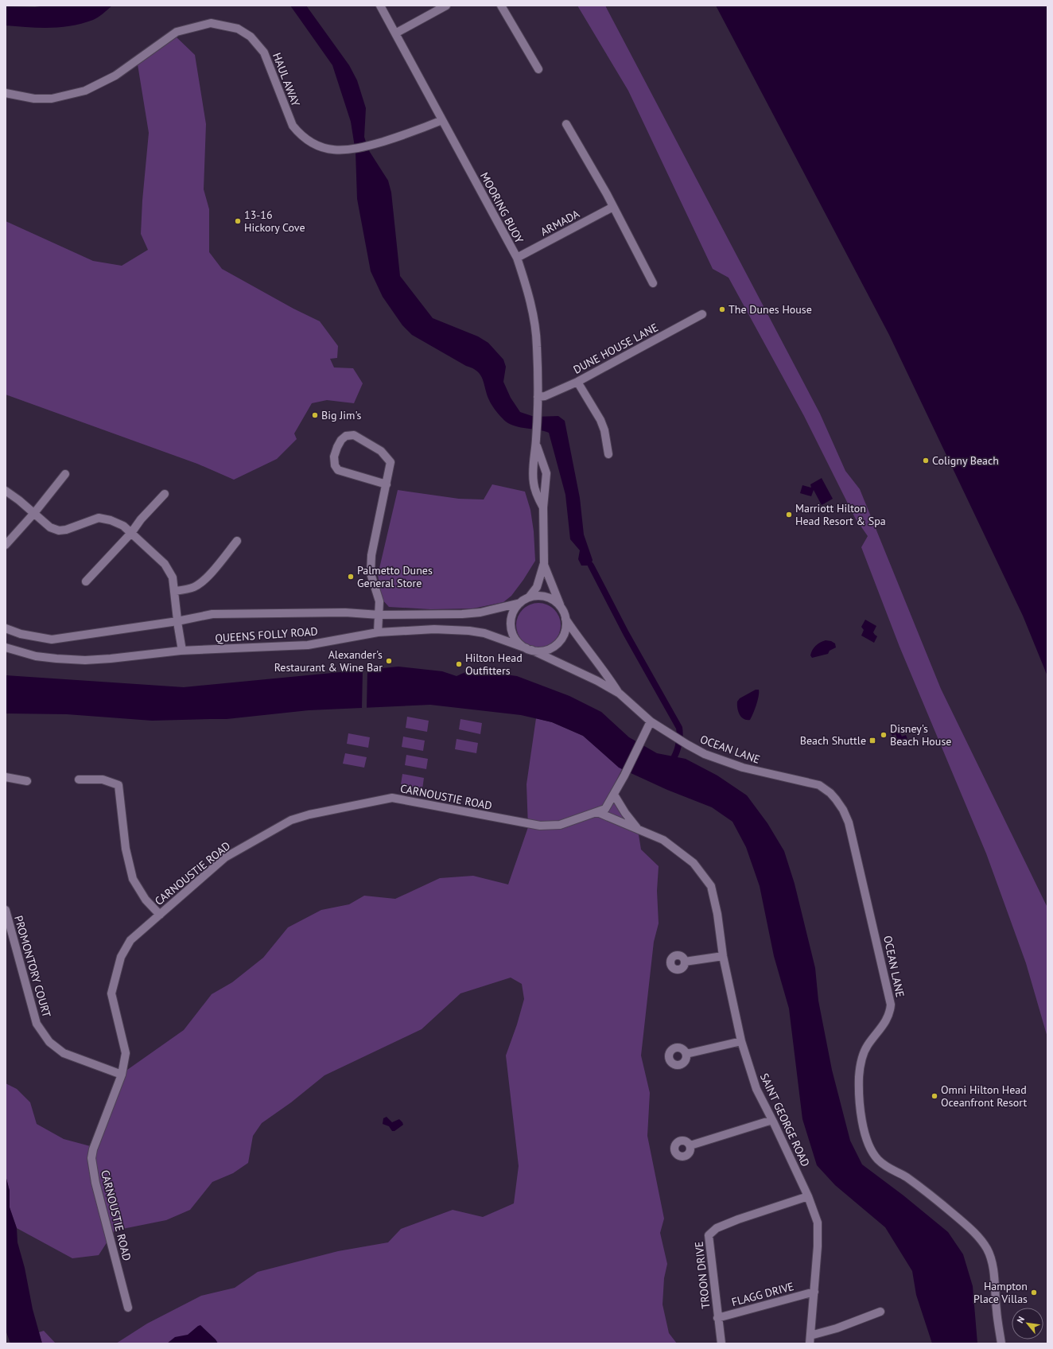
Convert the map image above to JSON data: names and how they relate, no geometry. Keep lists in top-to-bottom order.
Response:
{
  "streets": {
    "street": [
      "HAUL AWAY",
      "MOORING BUOY",
      "ARMADA",
      "DUNE HOUSE LANE",
      "QUEENS FOLLY ROAD",
      "OCEAN LANE",
      "CARNOUSTIE ROAD",
      "PROMONTORY COURT",
      "SAINT GEORGE ROAD",
      "TROON DRIVE",
      "FLAGG DRIVE"
    ]
  },
  "crossings": [
    ["HAUL AWAY", "MOORING BUOY"],
    ["MOORING BUOY", "ARMADA"],
    ["MOORING BUOY", "DUNE HOUSE LANE"],
    ["MOORING BUOY", "QUEENS FOLLY ROAD"],
    ["MOORING BUOY", "OCEAN LANE"],
    ["QUEENS FOLLY ROAD", "OCEAN LANE"],
    ["OCEAN LANE", "CARNOUSTIE ROAD"],
    ["CARNOUSTIE ROAD", "PROMONTORY COURT"],
    ["CARNOUSTIE ROAD", "SAINT GEORGE ROAD"],
    ["SAINT GEORGE ROAD", "TROON DRIVE"],
    ["SAINT GEORGE ROAD", "FLAGG DRIVE"],
    ["TROON DRIVE", "FLAGG DRIVE"]
  ],
  "places": {
    "other": [
      "13-16 Hickory Cove",
      "The Dunes House",
      "Big Jim's",
      "Coligny Beach",
      "Marriott Hilton Head Resort & Spa",
      "Palmetto Dunes General Store",
      "Alexander's Restaurant & Wine Bar",
      "Hilton Head Outfitters",
      "Disney's Beach House",
      "Omni Hilton Head Oceanfront Resort",
      "Hampton Place Villas"
    ],
    "transit": ["Beach Shuttle"]
  },
  "north": "top left"
}
